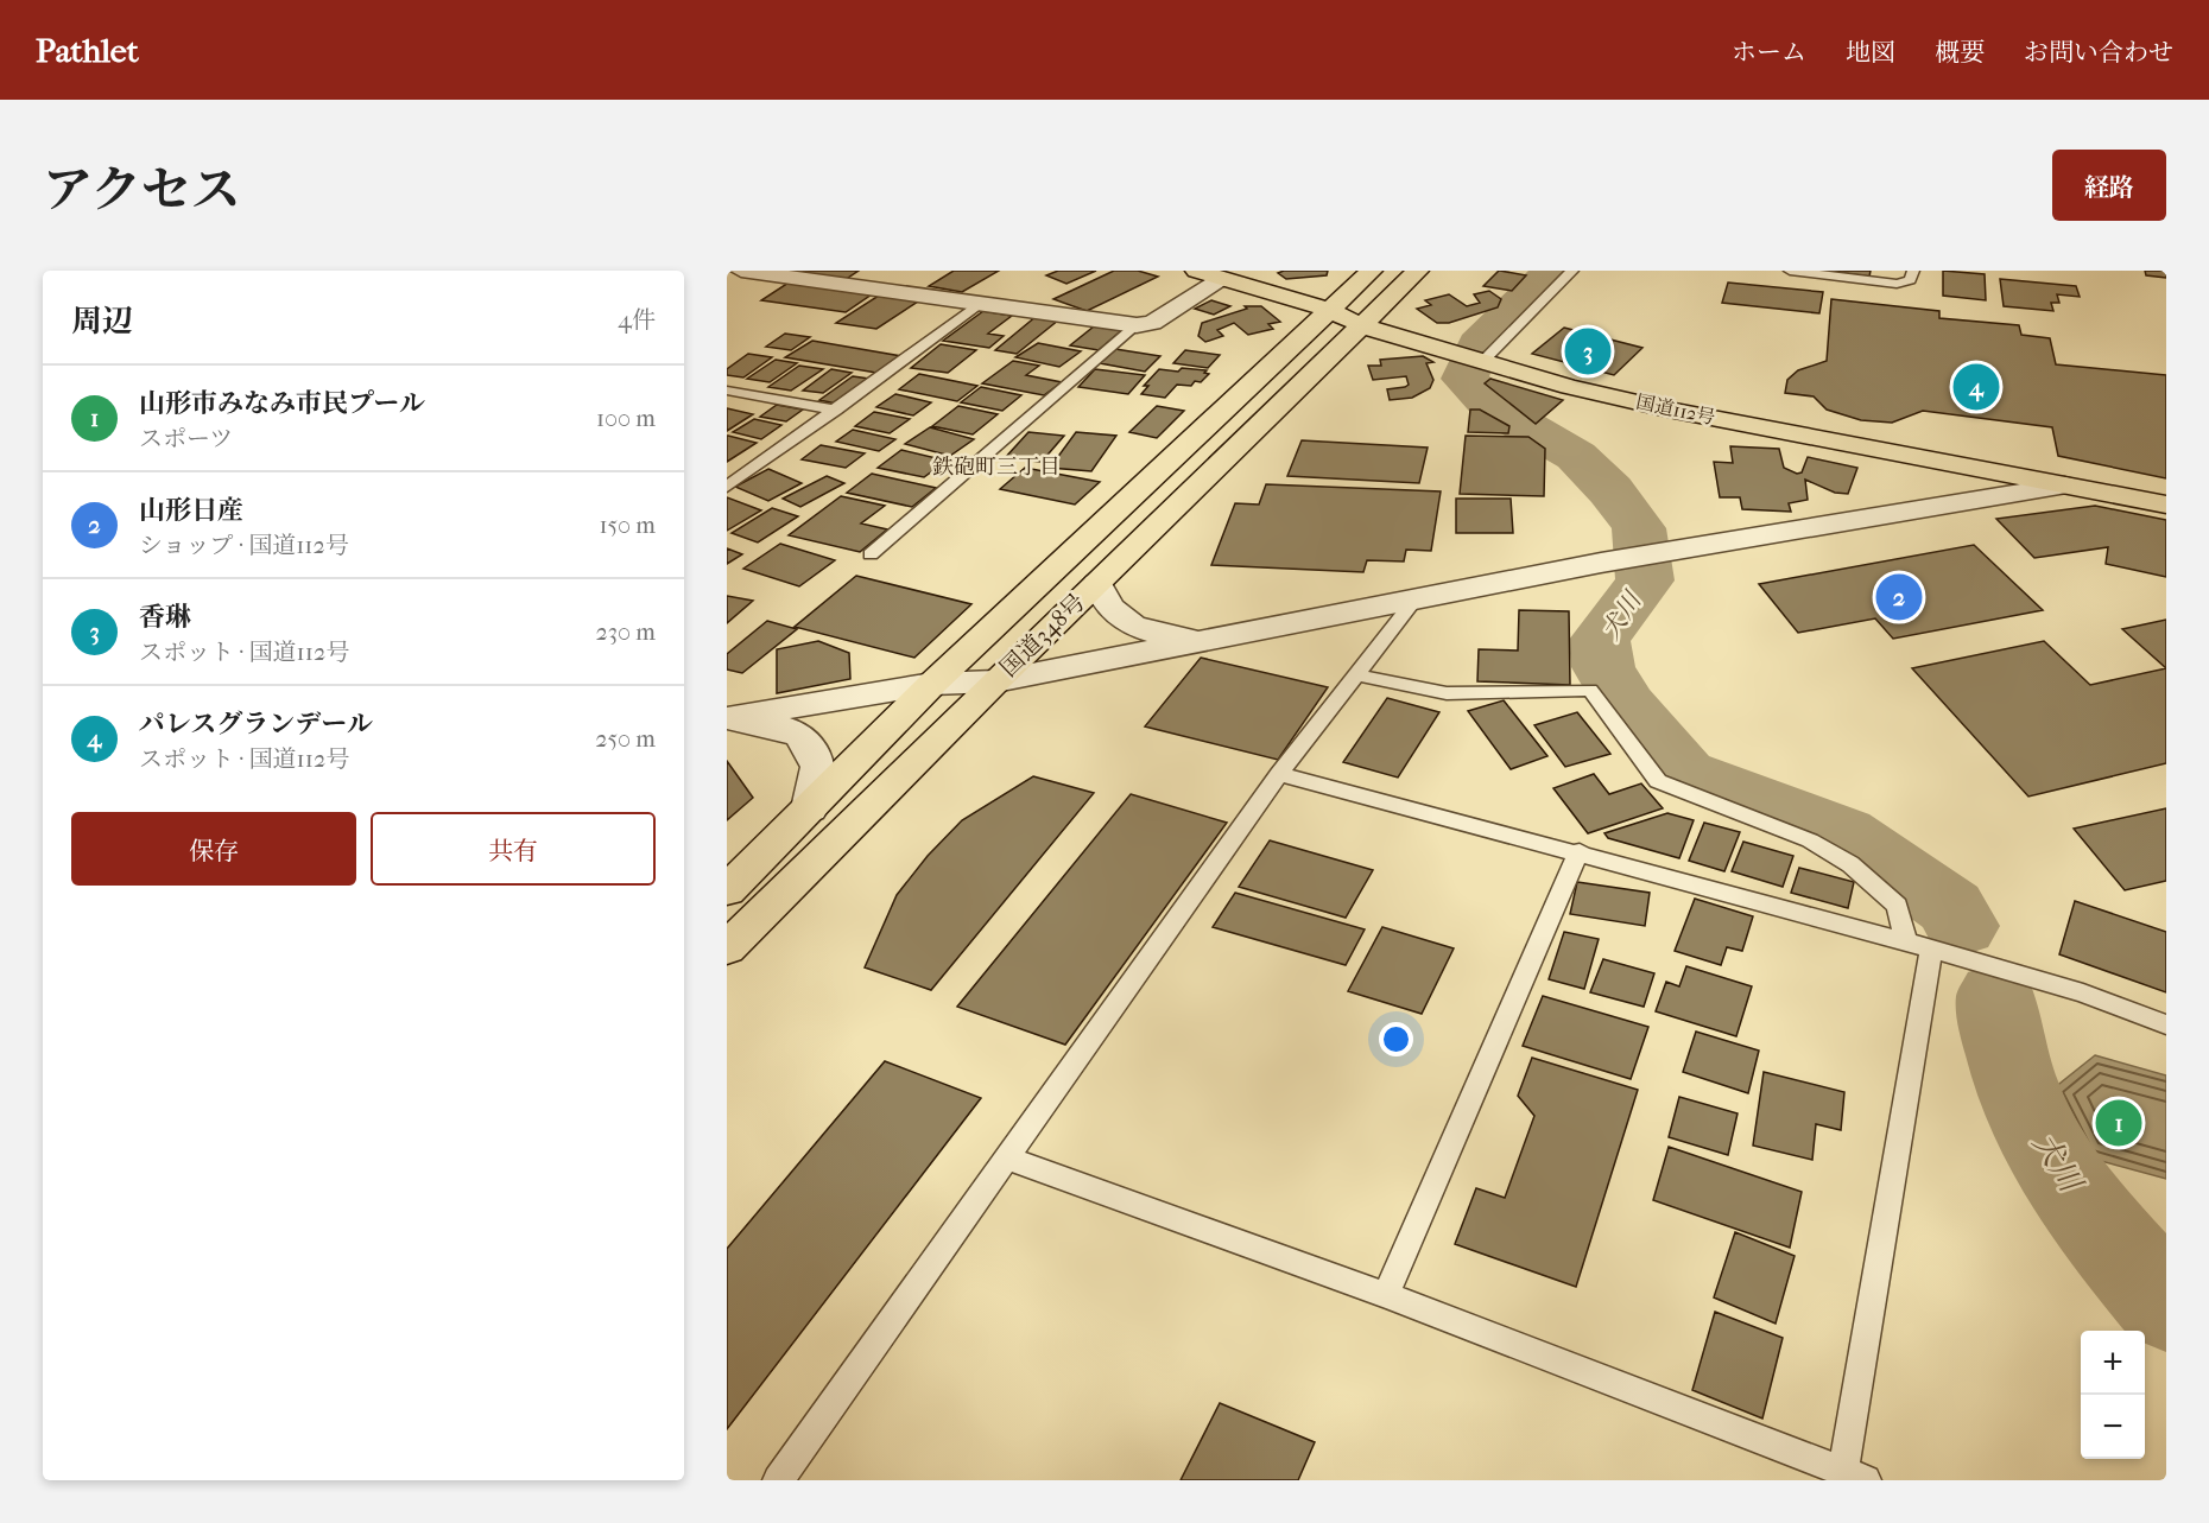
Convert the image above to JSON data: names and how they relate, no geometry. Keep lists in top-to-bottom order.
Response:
{
  "streets": {
    "highway": ["国道112号", "国道348号"]
  },
  "crossings": [
    ["国道112号", "国道348号"]
  ],
  "districts": ["鉄砲町三丁目"],
  "water": ["犬川"],
  "page": {
    "header": "Pathlet",
    "nav": [
      "ホーム",
      "地図",
      "概要",
      "お問い合わせ"
    ],
    "title": "アクセス",
    "buttons": [
      "経路",
      ["保存", "共有"]
    ],
    "heading": ["周辺", "4件"],
    "pins": [
      "3",
      "4",
      "2",
      "1"
    ],
    "list": [
      {
        "mark": "1",
        "name": "山形市みなみ市民プール",
        "note": "スポーツ",
        "value": "100 m"
      },
      {
        "mark": "2",
        "name": "山形日産",
        "note": "ショップ · 国道112号",
        "value": "150 m"
      },
      {
        "mark": "3",
        "name": "香琳",
        "note": "スポット · 国道112号",
        "value": "230 m"
      },
      {
        "mark": "4",
        "name": "パレスグランデール",
        "note": "スポット · 国道112号",
        "value": "250 m"
      }
    ],
    "map_buttons": ["+", "−"]
  }
}
